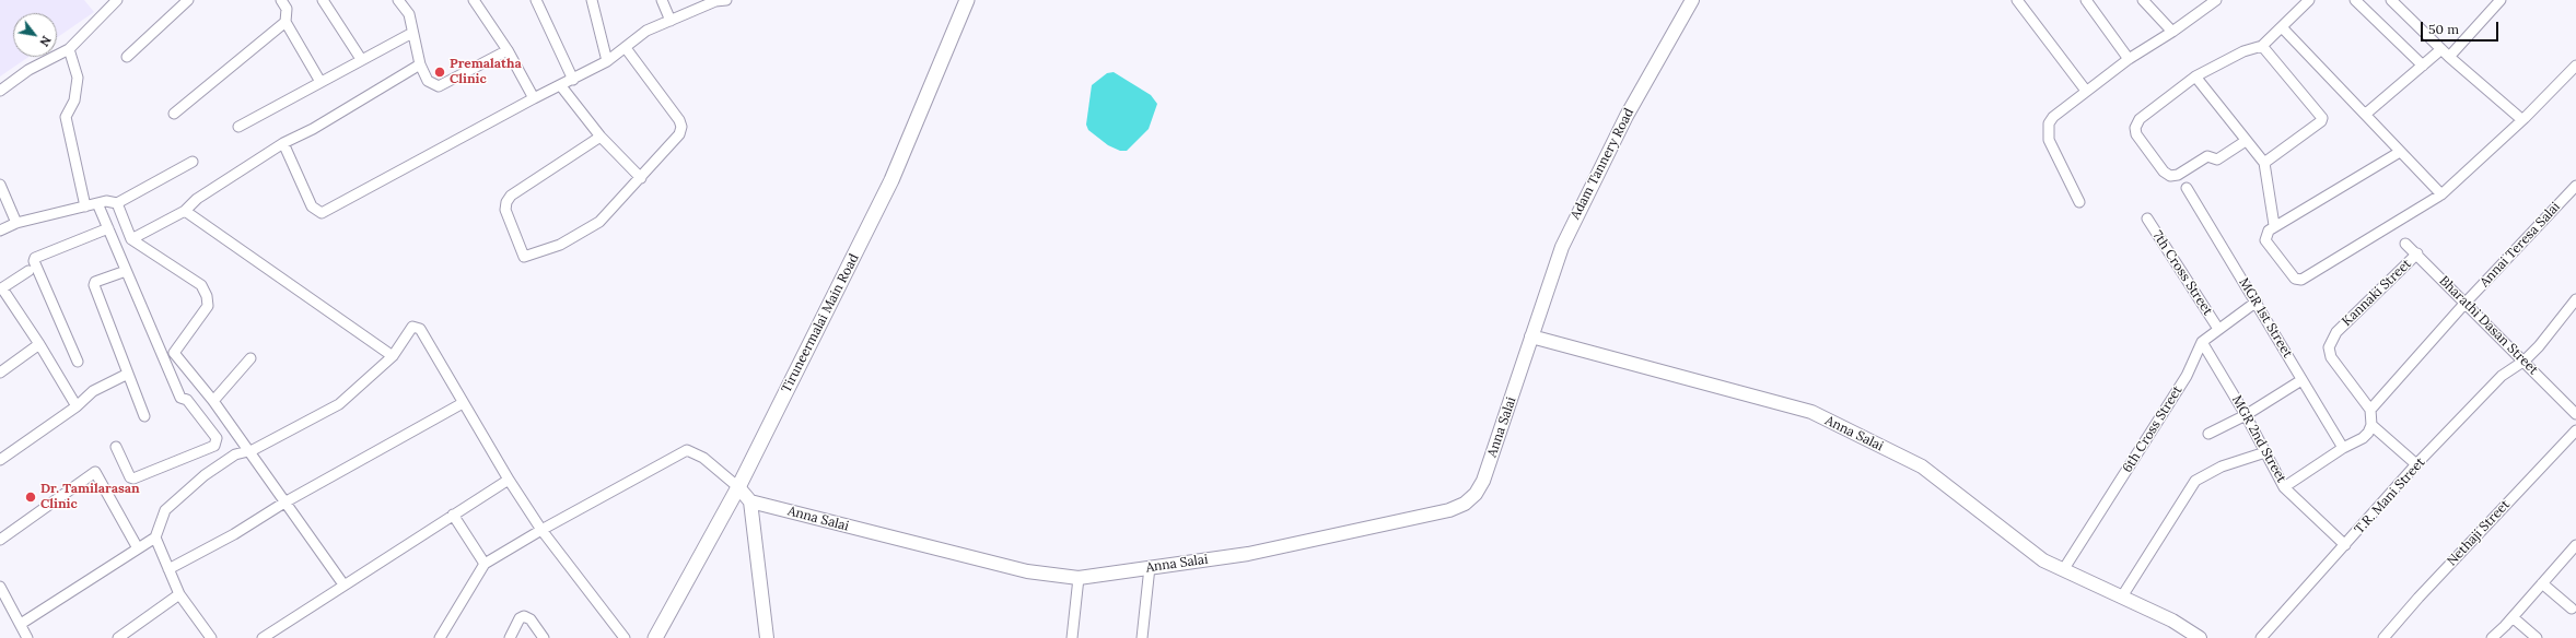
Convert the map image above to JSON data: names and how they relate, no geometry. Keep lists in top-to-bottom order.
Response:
{
  "streets": {
    "main road": ["Tiruneermalai Main Road"],
    "street": [
      "Adam Tannery Road",
      "Annai Teresa Salai",
      "7th Cross Street",
      "Kannaki Street",
      "MGR 1st Street",
      "Bharathi Dasan Street",
      "Anna Salai",
      "6th Cross Street",
      "MGR 2nd Street",
      "T.R. Mani Street",
      "Nethaji Street"
    ]
  },
  "crossings": [
    ["Adam Tannery Road", "Anna Salai"],
    ["Annai Teresa Salai", "Kannaki Street"],
    ["Annai Teresa Salai", "Bharathi Dasan Street"],
    ["7th Cross Street", "6th Cross Street"],
    ["Kannaki Street", "Bharathi Dasan Street"],
    ["MGR 1st Street", "6th Cross Street"],
    ["Bharathi Dasan Street", "T.R. Mani Street"],
    ["Anna Salai", "6th Cross Street"],
    ["6th Cross Street", "MGR 2nd Street"],
    ["MGR 2nd Street", "T.R. Mani Street"]
  ],
  "places": ["Premalatha Clinic", "Dr. Tamilarasan Clinic"],
  "scale_bar": "50 m",
  "north": "bottom right"
}
